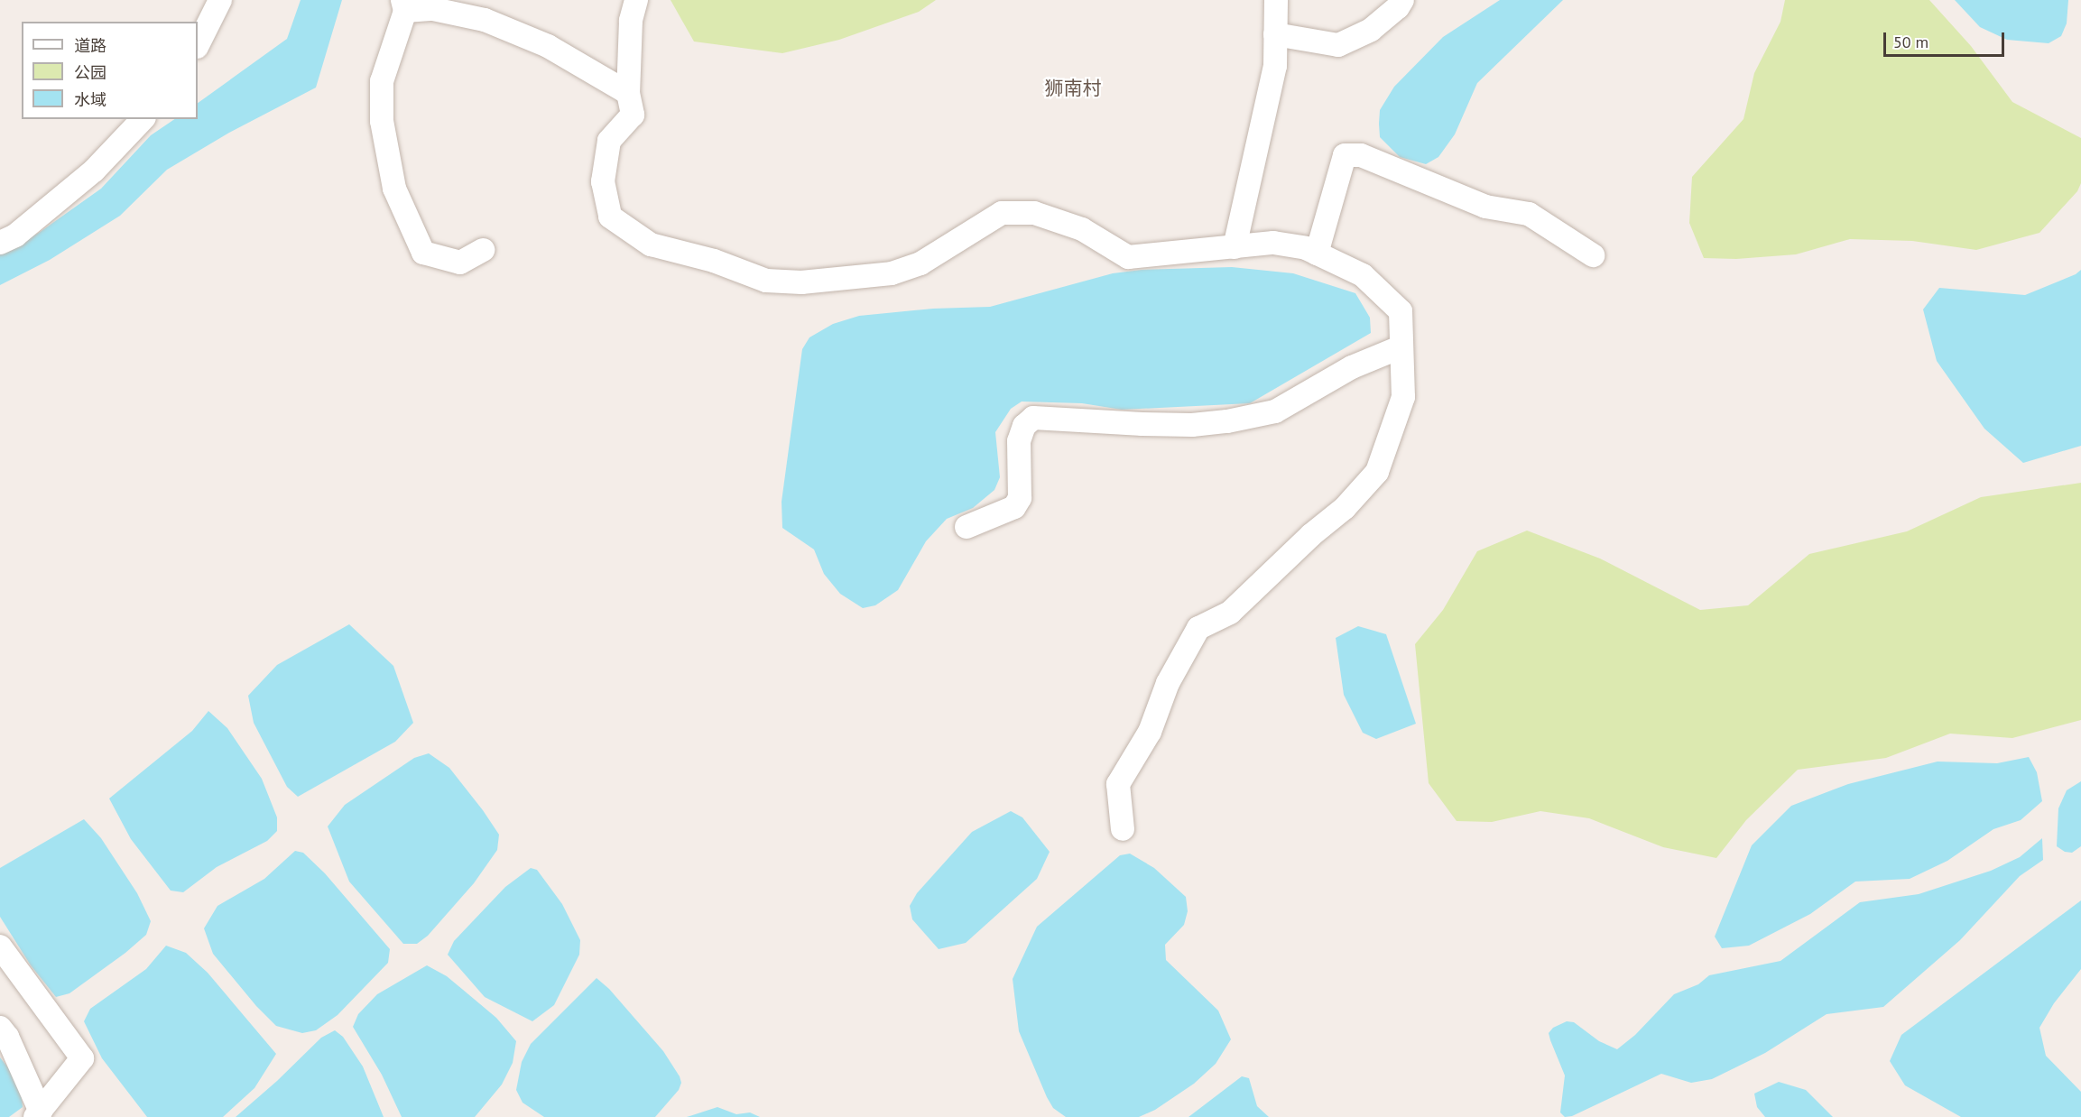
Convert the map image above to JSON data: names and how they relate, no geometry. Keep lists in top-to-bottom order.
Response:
{
  "districts": ["狮南村"],
  "legend": ["道路", "公园", "水域"],
  "scale_bar": "50 m"
}
